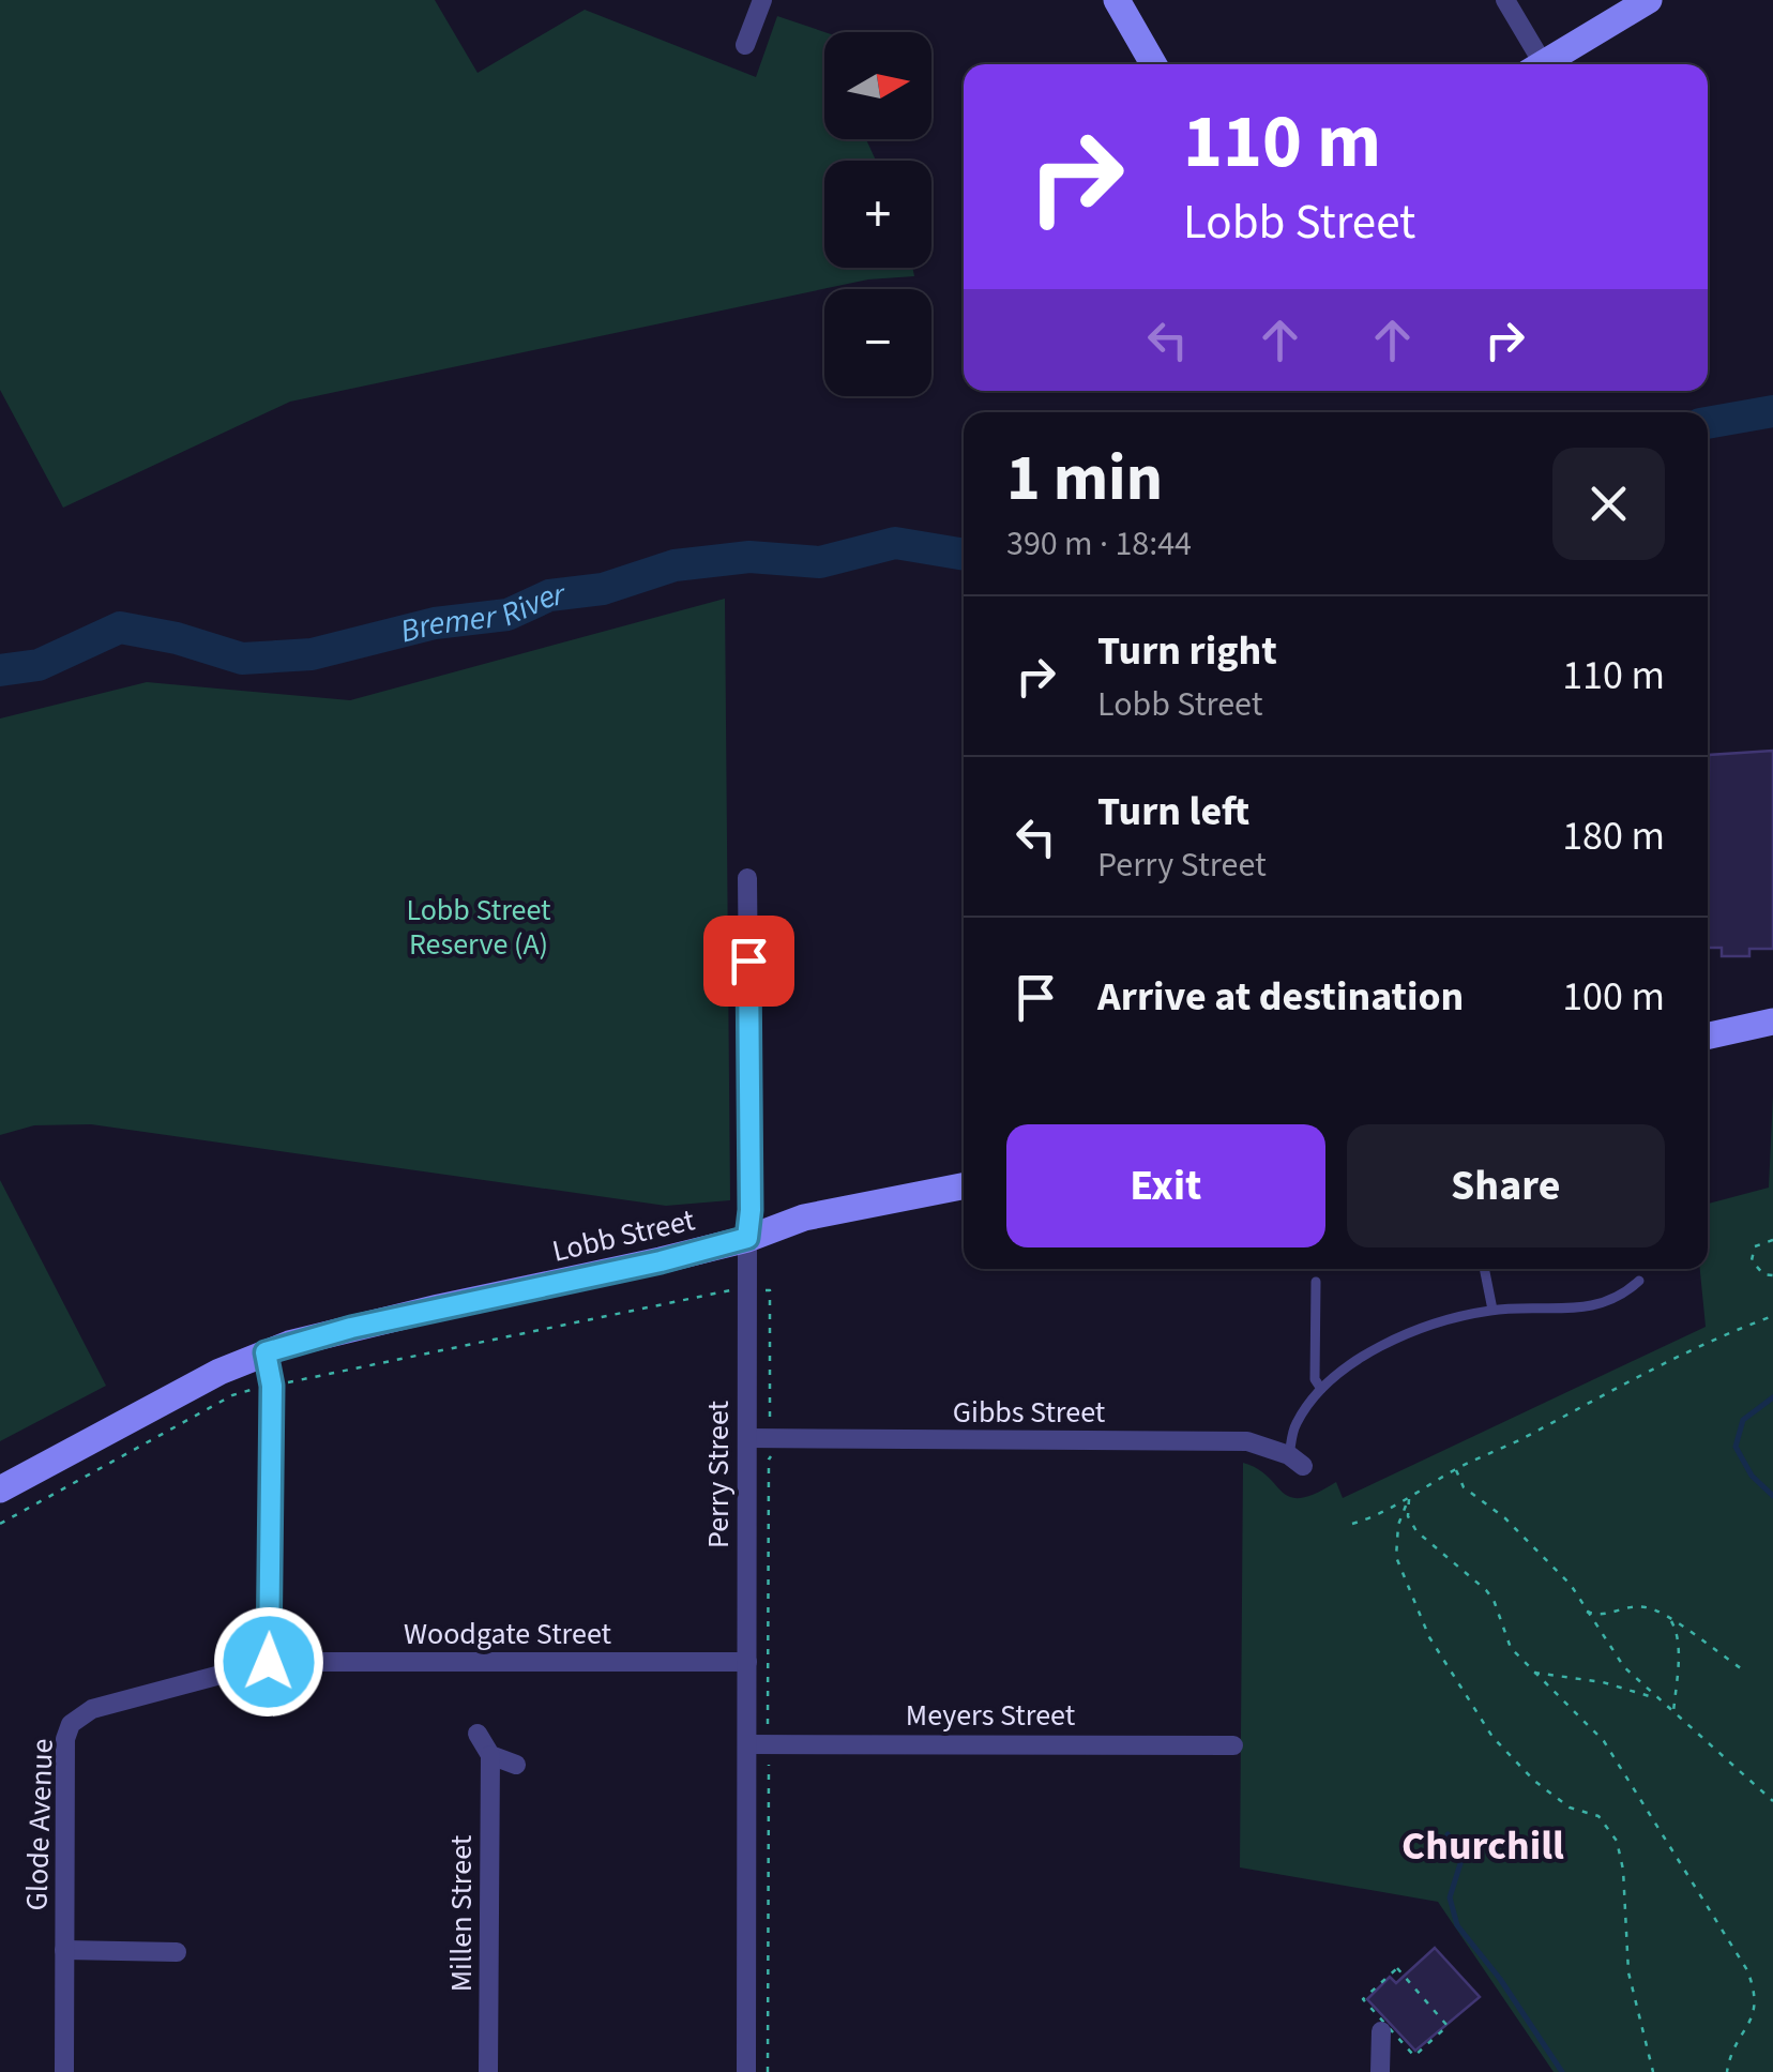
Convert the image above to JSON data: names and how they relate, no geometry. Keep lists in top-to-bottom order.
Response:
{
  "streets": {
    "main road": ["Lobb Street"],
    "street": [
      "Gibbs Street",
      "Perry Street",
      "Woodgate Street",
      "Meyers Street",
      "Glode Avenue",
      "Millen Street"
    ]
  },
  "crossings": [
    ["Lobb Street", "Perry Street"],
    ["Gibbs Street", "Perry Street"],
    ["Perry Street", "Woodgate Street"],
    ["Perry Street", "Meyers Street"],
    ["Woodgate Street", "Glode Avenue"]
  ],
  "districts": ["Churchill"],
  "water": ["Bremer River"],
  "parks": ["Lobb Street Reserve (A)"],
  "north": "right",
  "page": {
    "map_buttons": ["+", "−"],
    "turn": ["110 m", "Lobb Street"],
    "heading": ["1 min", "390 m · 18:44"],
    "list": [
      {
        "name": "Turn right",
        "note": "Lobb Street",
        "value": "110 m"
      },
      {
        "name": "Turn left",
        "note": "Perry Street",
        "value": "180 m"
      },
      {
        "name": "Arrive at destination",
        "value": "100 m"
      }
    ],
    "buttons": ["Exit", "Share"]
  }
}
